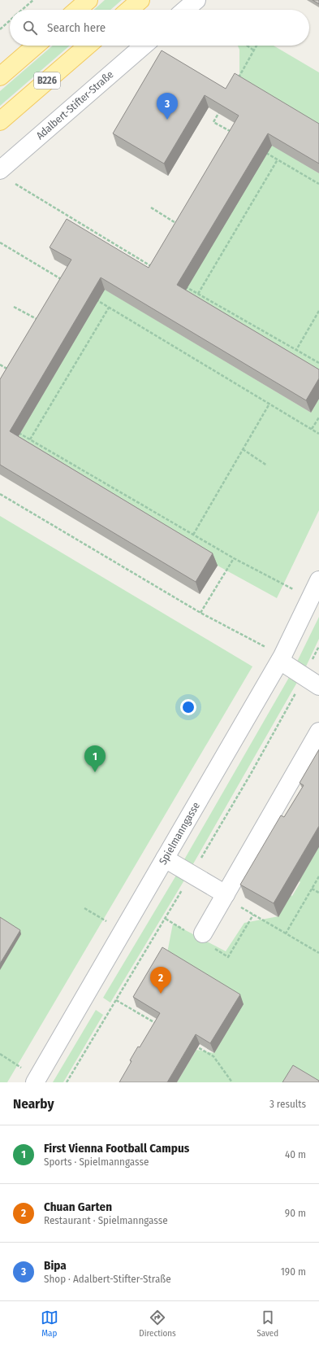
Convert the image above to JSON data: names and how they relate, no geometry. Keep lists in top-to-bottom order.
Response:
{
  "streets": {
    "main road": ["B226"],
    "street": ["Adalbert-Stifter-Straße", "Spielmanngasse"]
  },
  "page": {
    "search": "Search here",
    "pins": ["3", "1", "2"],
    "heading": ["Nearby", "3 results"],
    "list": [
      {
        "mark": "1",
        "name": "First Vienna Football Campus",
        "note": "Sports · Spielmanngasse",
        "value": "40 m"
      },
      {
        "mark": "2",
        "name": "Chuan Garten",
        "note": "Restaurant · Spielmanngasse",
        "value": "90 m"
      },
      {
        "mark": "3",
        "name": "Bipa",
        "note": "Shop · Adalbert-Stifter-Straße",
        "value": "190 m"
      }
    ],
    "nav": ["Map", "Directions", "Saved"]
  }
}
